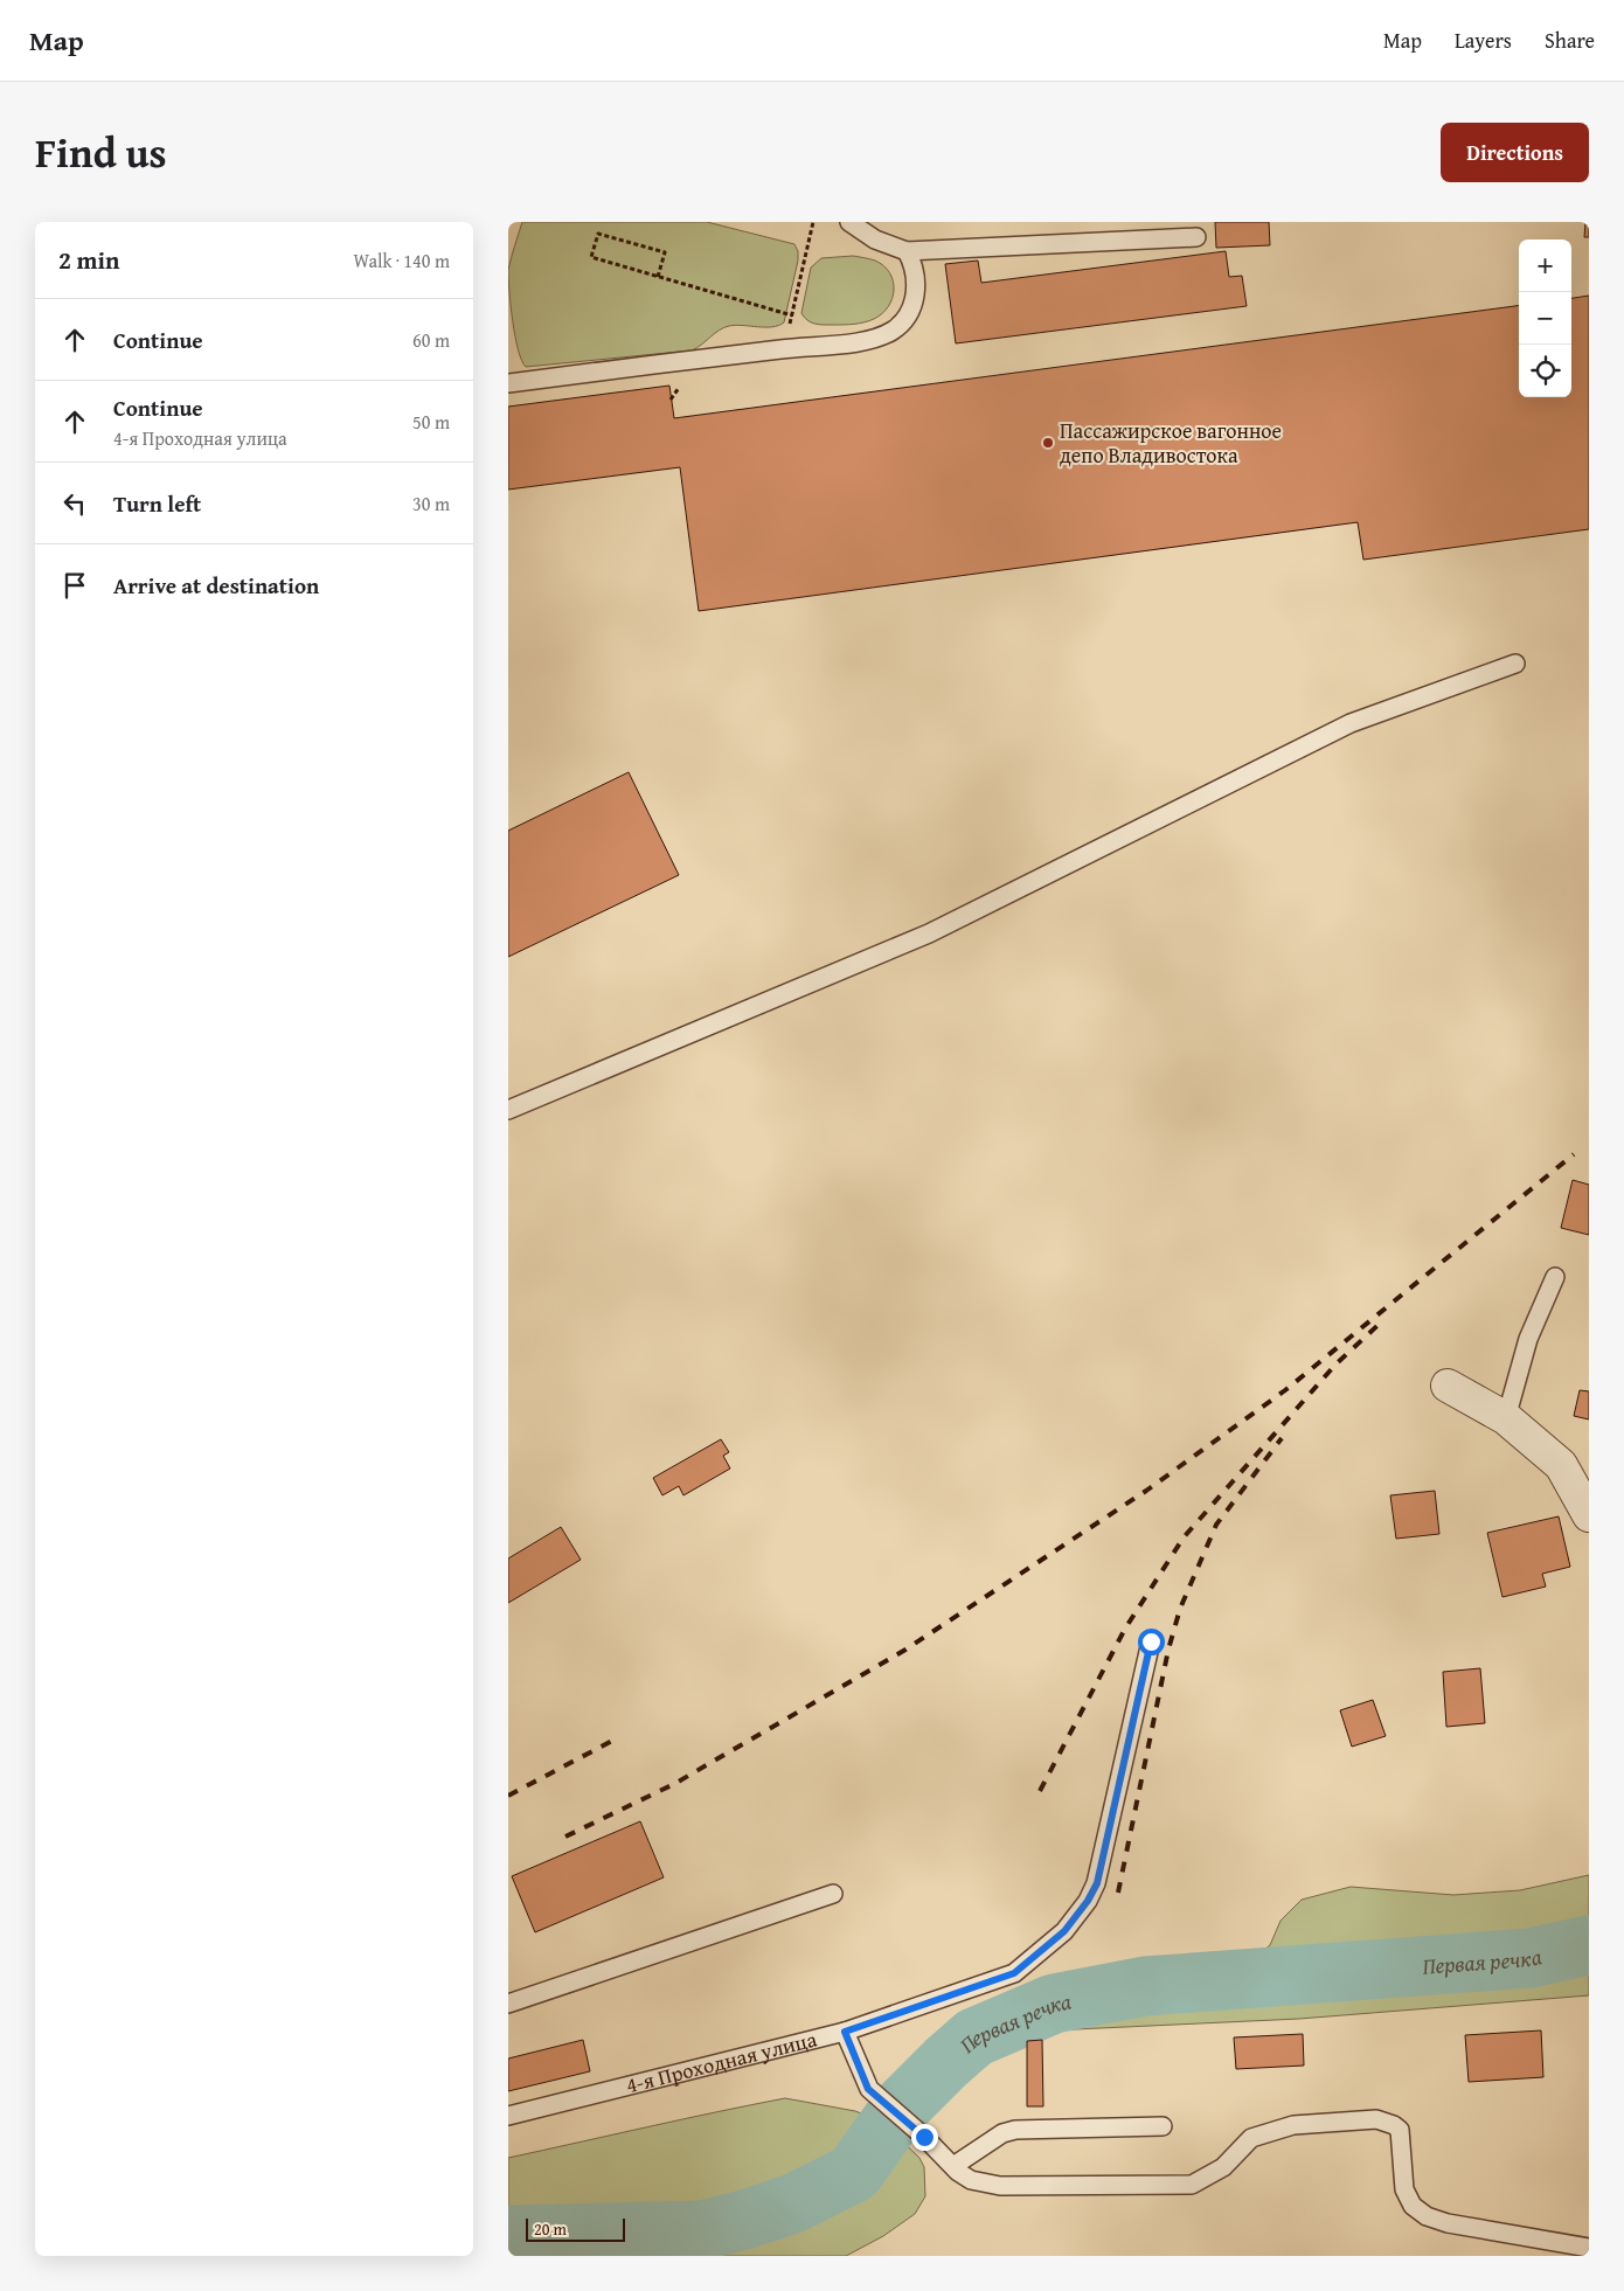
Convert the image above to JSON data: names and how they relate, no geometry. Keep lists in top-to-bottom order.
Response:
{
  "streets": {
    "lane": ["4-я Проходная улица"]
  },
  "water": ["Первая речка"],
  "places": ["Пассажирское вагонное депо Владивостока"],
  "scale_bar": "20 m",
  "page": {
    "header": "Map",
    "nav": ["Map", "Layers", "Share"],
    "title": "Find us",
    "buttons": "Directions",
    "heading": ["2 min", "Walk · 140 m"],
    "map_buttons": ["+", "−"],
    "list": [
      ["Continue", "60 m"],
      ["Continue", "4-я Проходная улица", "50 m"],
      ["Turn left", "30 m"],
      "Arrive at destination"
    ],
    "scale": "20 m"
  }
}
